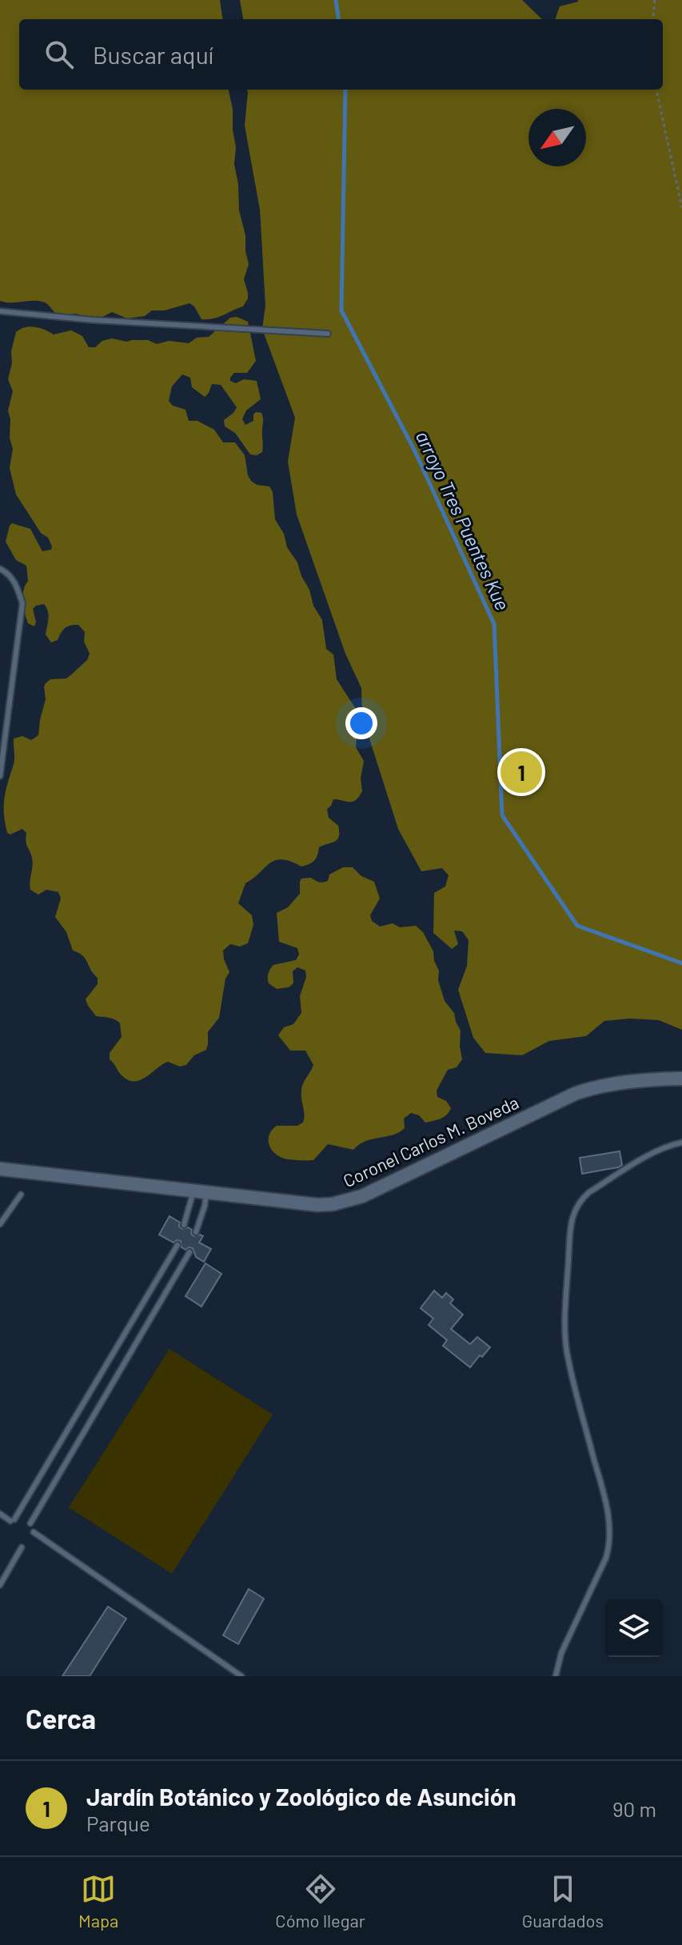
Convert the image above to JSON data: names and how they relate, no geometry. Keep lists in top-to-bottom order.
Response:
{
  "streets": {
    "street": ["Coronel Carlos M. Boveda"]
  },
  "water": ["arroyo Tres Puentes Kue"],
  "north": "bottom left",
  "page": {
    "search": "Buscar aquí",
    "pins": "1",
    "heading": "Cerca",
    "list": [
      {
        "mark": "1",
        "name": "Jardín Botánico y Zoológico de Asunción",
        "note": "Parque",
        "value": "90 m"
      }
    ],
    "nav": ["Mapa", "Cómo llegar", "Guardados"]
  }
}
